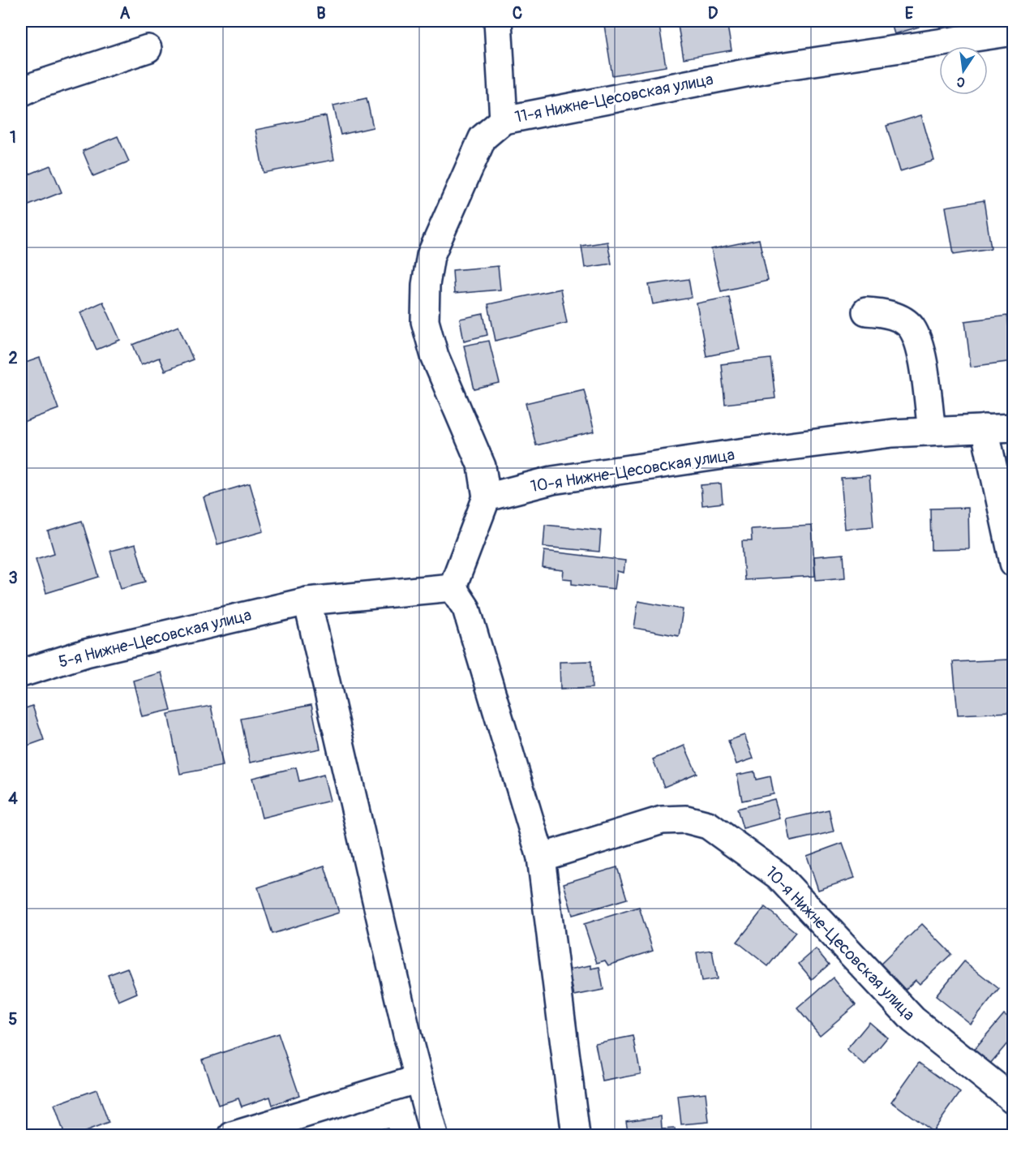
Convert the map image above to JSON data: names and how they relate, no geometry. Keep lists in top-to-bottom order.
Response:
{
  "streets": {
    "street": ["11-я Нижне-Цесовская улица", "10-я Нижне-Цесовская улица", "5-я Нижне-Цесовская улица"]
  },
  "crossings": [
    ["11-я Нижне-Цесовская улица", "10-я Нижне-Цесовская улица"]
  ],
  "north": "bottom",
  "grid": {
    "columns": [
      "A",
      "B",
      "C",
      "D",
      "E"
    ],
    "rows": [
      "1",
      "2",
      "3",
      "4",
      "5"
    ]
  }
}
